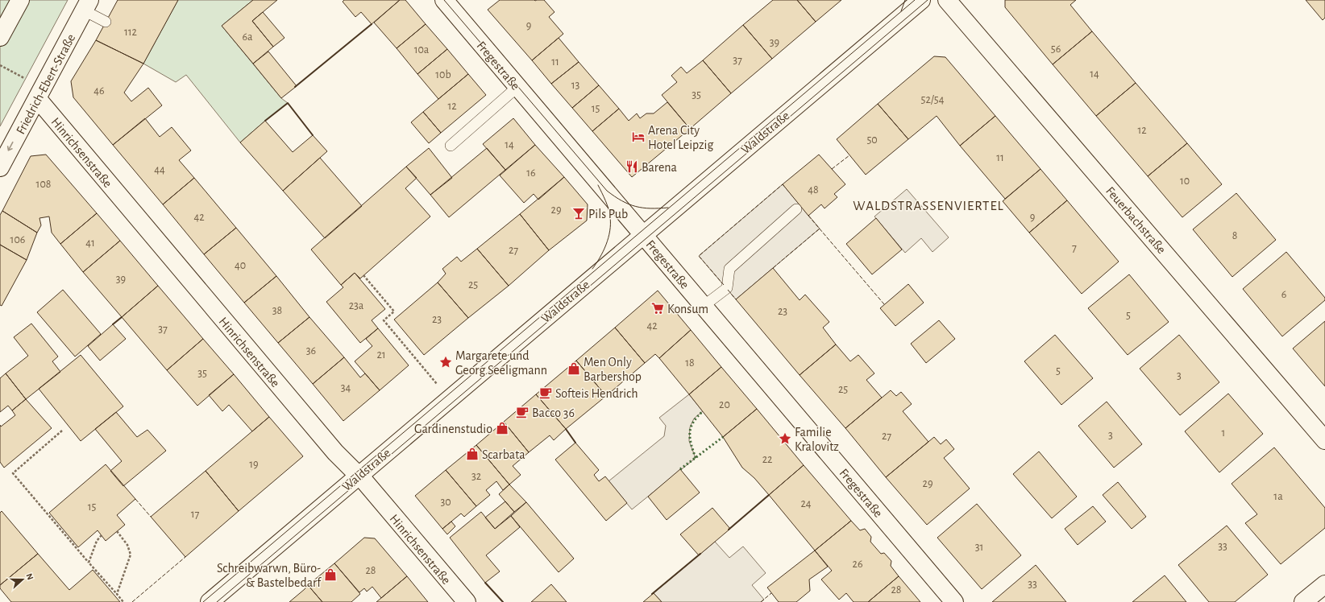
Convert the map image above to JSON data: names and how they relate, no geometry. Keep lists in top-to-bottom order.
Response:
{
  "streets": {
    "street": [
      "Fregestraße",
      "Friedrich-Ebert-Straße",
      "Waldstraße",
      "Hinrichsenstraße",
      "Feuerbachstraße"
    ]
  },
  "crossings": [
    ["Fregestraße", "Waldstraße"],
    ["Friedrich-Ebert-Straße", "Hinrichsenstraße"],
    ["Waldstraße", "Hinrichsenstraße"]
  ],
  "one_way": ["Friedrich-Ebert-Straße"],
  "districts": ["WALDSTRASSENVIERTEL"],
  "places": {
    "hotel": ["Arena City Hotel Leipzig"],
    "restaurant": ["Barena"],
    "bar": ["Pils Pub"],
    "supermarket": ["Konsum"],
    "place": ["Margarete und Georg Seeligmann", "Familie Kralovitz"],
    "shop": [
      "Men Only Barbershop",
      "Gardinenstudio",
      "Scarbata",
      "Schreibwarwn, Büro- & Bastelbedarf"
    ],
    "cafe": ["Softeis Hendrich", "Bacco 36"]
  },
  "house_numbers": [
    "9",
    "112",
    "6a",
    "39",
    "56",
    "10a",
    "37",
    "11",
    "14",
    "10b",
    "13",
    "46",
    "35",
    "52/54",
    "12",
    "15",
    "12",
    "50",
    "14",
    "11",
    "44",
    "16",
    "10",
    "108",
    "48",
    "29",
    "42",
    "9",
    "8",
    "106",
    "41",
    "7",
    "27",
    "40",
    "39",
    "25",
    "6",
    "23a",
    "38",
    "23",
    "5",
    "23",
    "42",
    "37",
    "36",
    "21",
    "18",
    "5",
    "35",
    "3",
    "34",
    "25",
    "20",
    "1",
    "3",
    "27",
    "22",
    "19",
    "32",
    "29",
    "1a",
    "30",
    "24",
    "15",
    "17",
    "33",
    "31",
    "26",
    "28",
    "33",
    "28"
  ],
  "north": "right"
}
